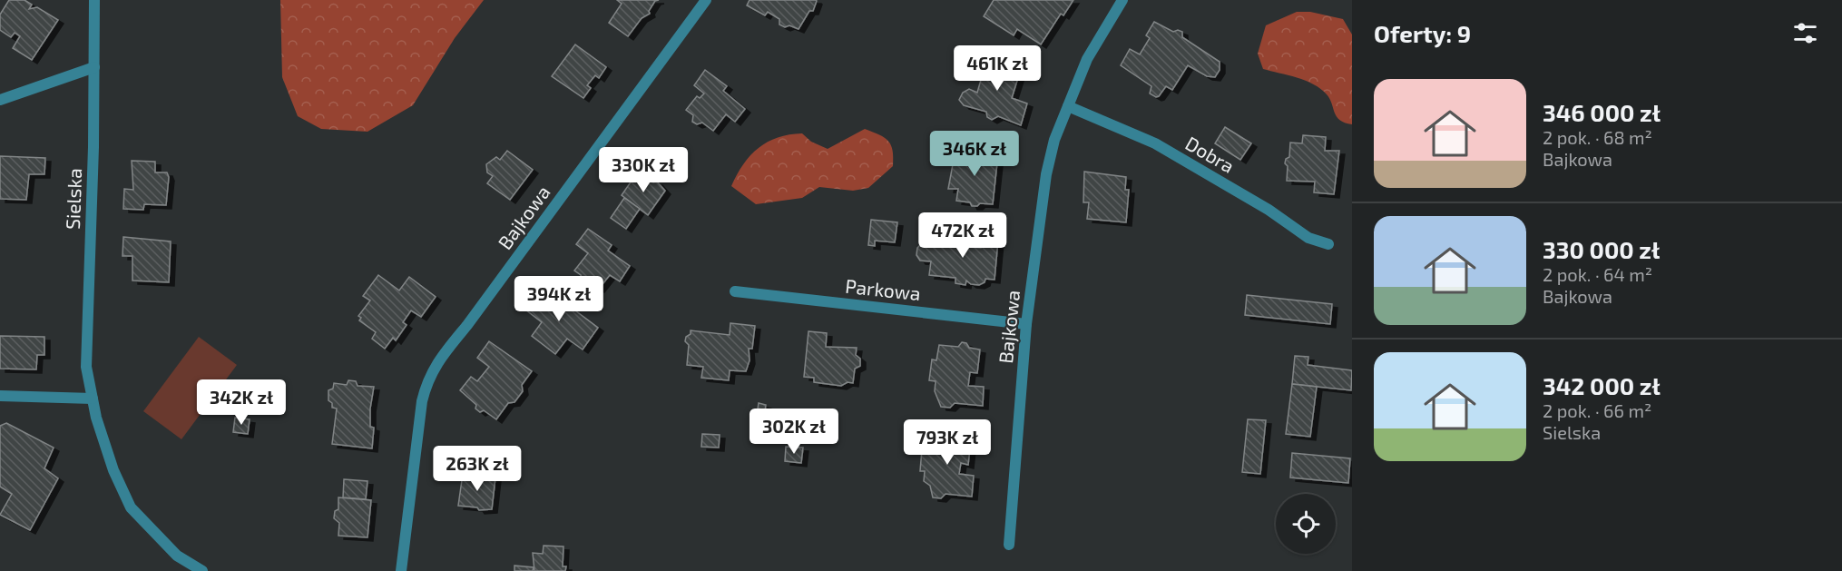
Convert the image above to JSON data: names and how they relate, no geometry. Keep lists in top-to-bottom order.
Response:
{
  "streets": {
    "street": [
      "Dobra",
      "Sielska",
      "Bajkowa",
      "Parkowa"
    ]
  },
  "crossings": [
    ["Dobra", "Bajkowa"],
    ["Bajkowa", "Parkowa"]
  ],
  "page": {
    "heading": "Oferty: 9",
    "price": [
      "461K zł",
      "346K zł",
      "330K zł",
      "472K zł",
      "394K zł",
      "342K zł",
      "302K zł",
      "793K zł",
      "263K zł"
    ],
    "list": [
      {
        "name": "346 000 zł",
        "note": "2 pok. · 68 m² · Bajkowa"
      },
      {
        "name": "330 000 zł",
        "note": "2 pok. · 64 m² · Bajkowa"
      },
      {
        "name": "342 000 zł",
        "note": "2 pok. · 66 m² · Sielska"
      }
    ]
  }
}
